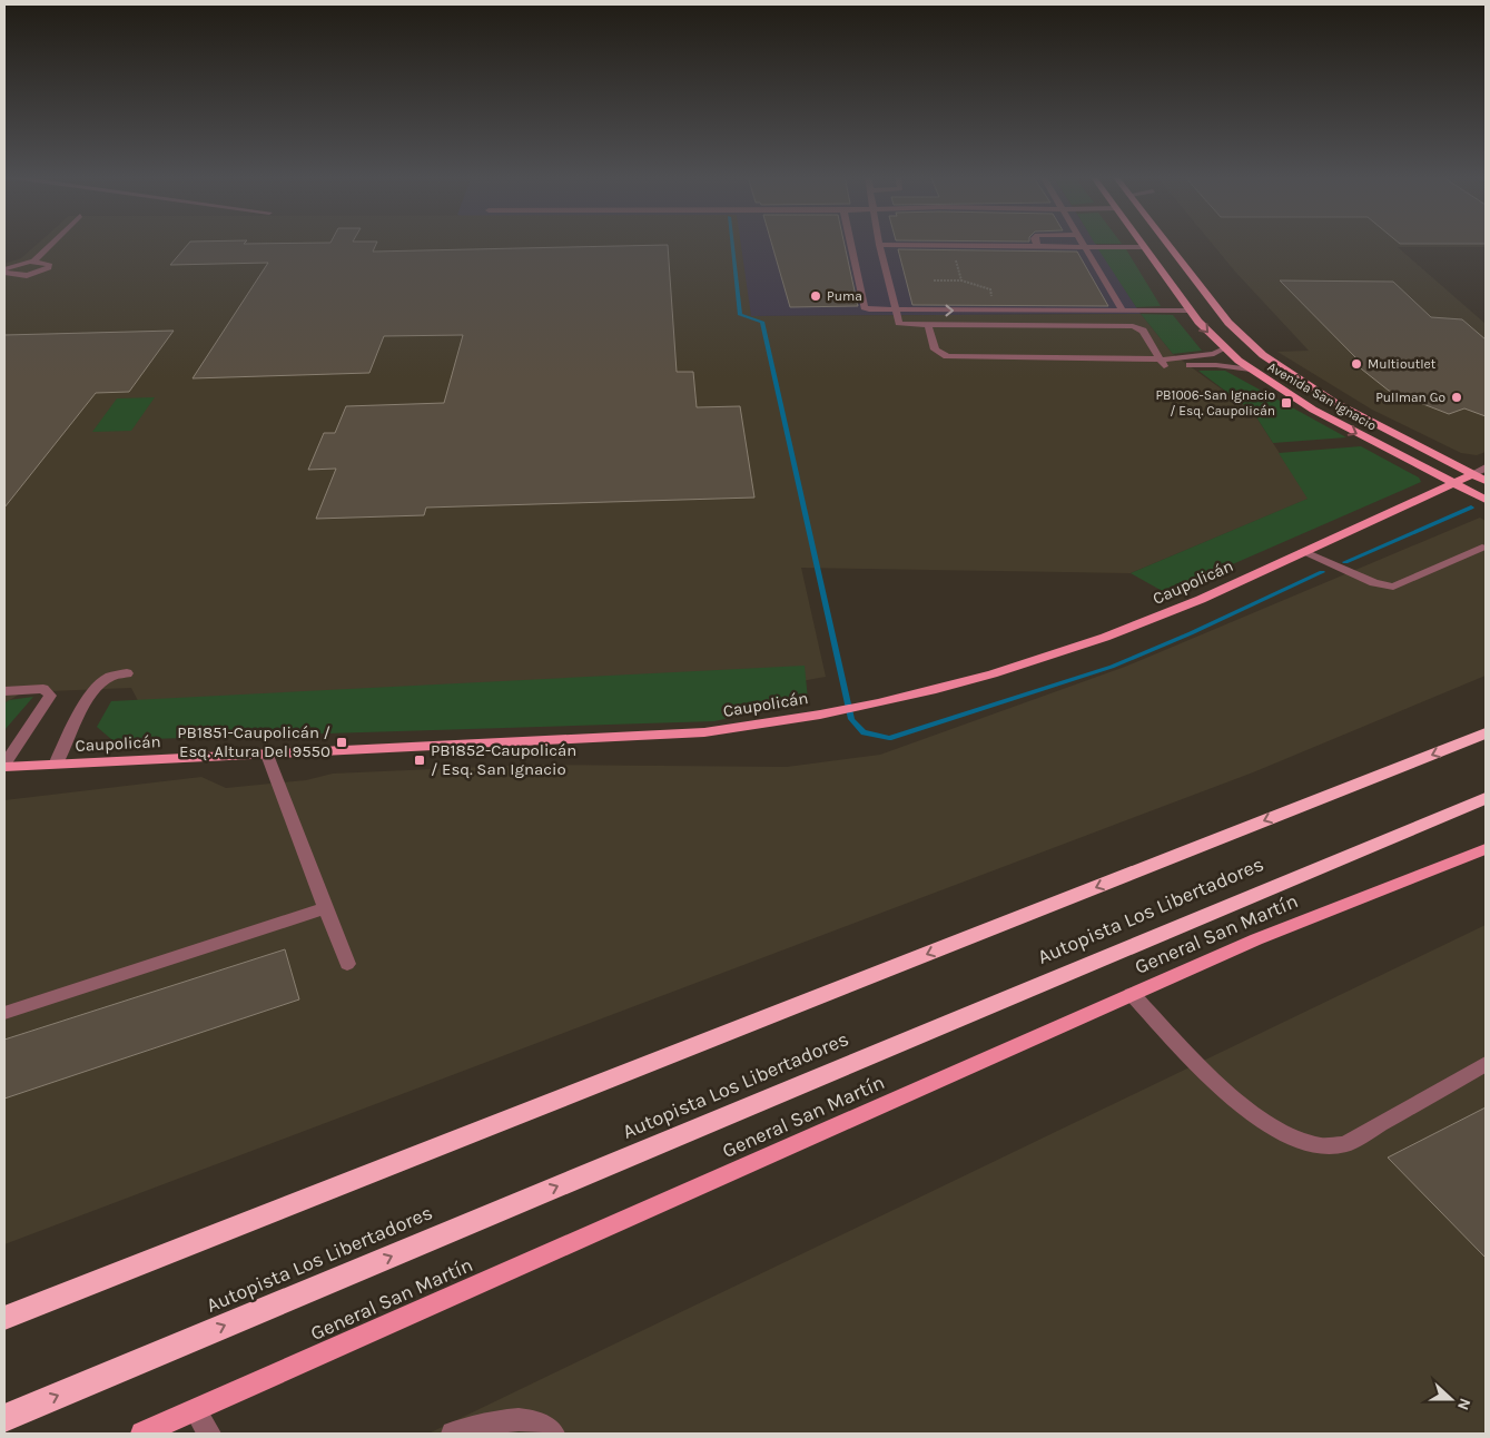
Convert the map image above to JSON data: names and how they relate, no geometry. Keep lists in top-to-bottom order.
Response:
{
  "streets": {
    "highway": ["Autopista Los Libertadores"],
    "main road": ["Avenida San Ignacio", "Caupolicán", "General San Martín"]
  },
  "crossings": [
    ["Avenida San Ignacio", "Caupolicán"]
  ],
  "places": {
    "other": ["Puma", "Multioutlet", "Pullman Go"],
    "transit": ["PB1006-San Ignacio / Esq. Caupolicán", "PB1851-Caupolicán / Esq. Altura Del 9550", "PB1852-Caupolicán / Esq. San Ignacio"]
  },
  "north": "right"
}
